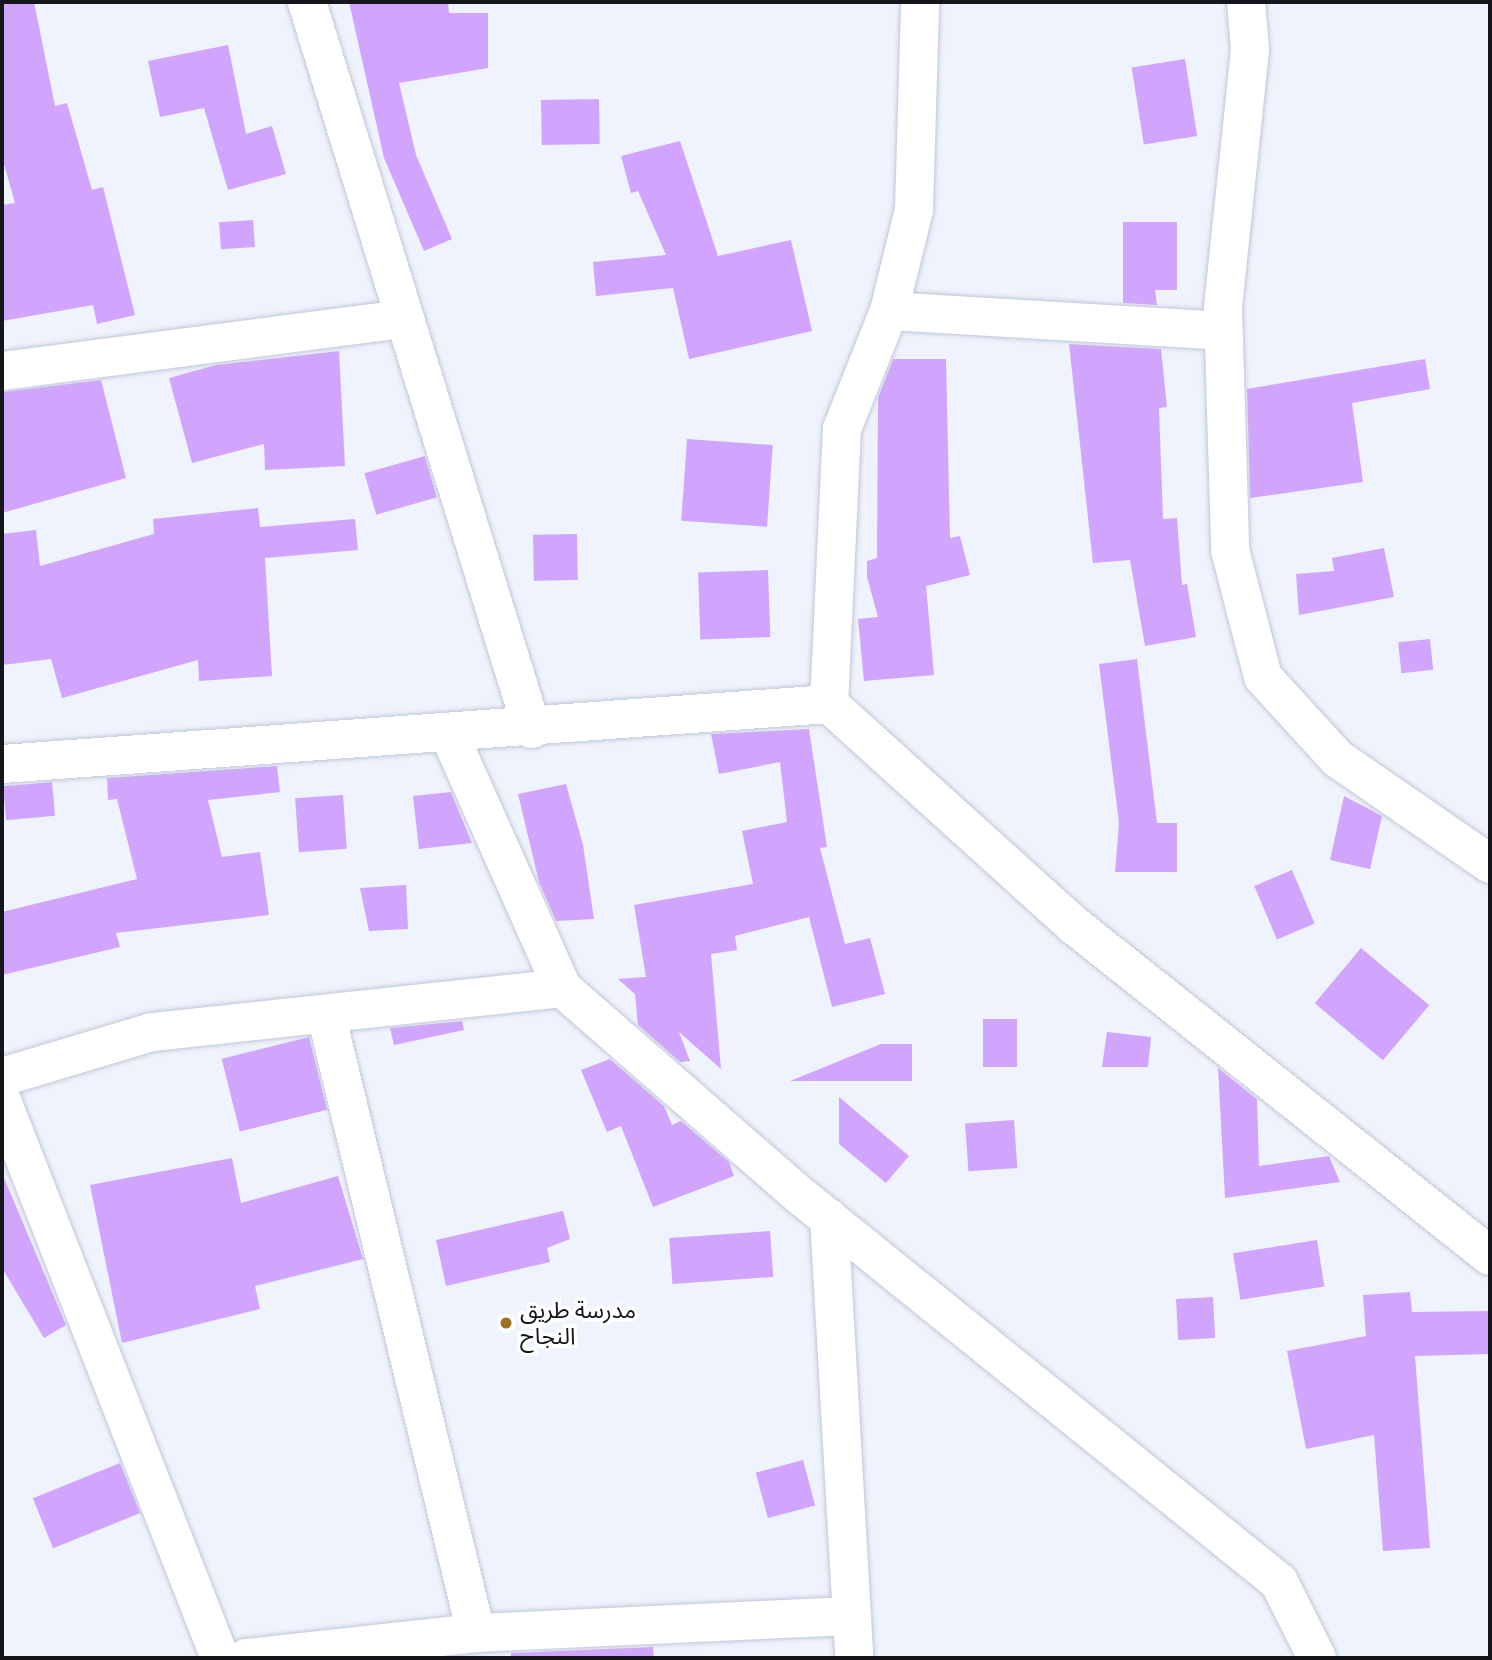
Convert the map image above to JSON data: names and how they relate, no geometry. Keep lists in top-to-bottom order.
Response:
{
  "places": ["مدرسة طريق النجاح"]
}
